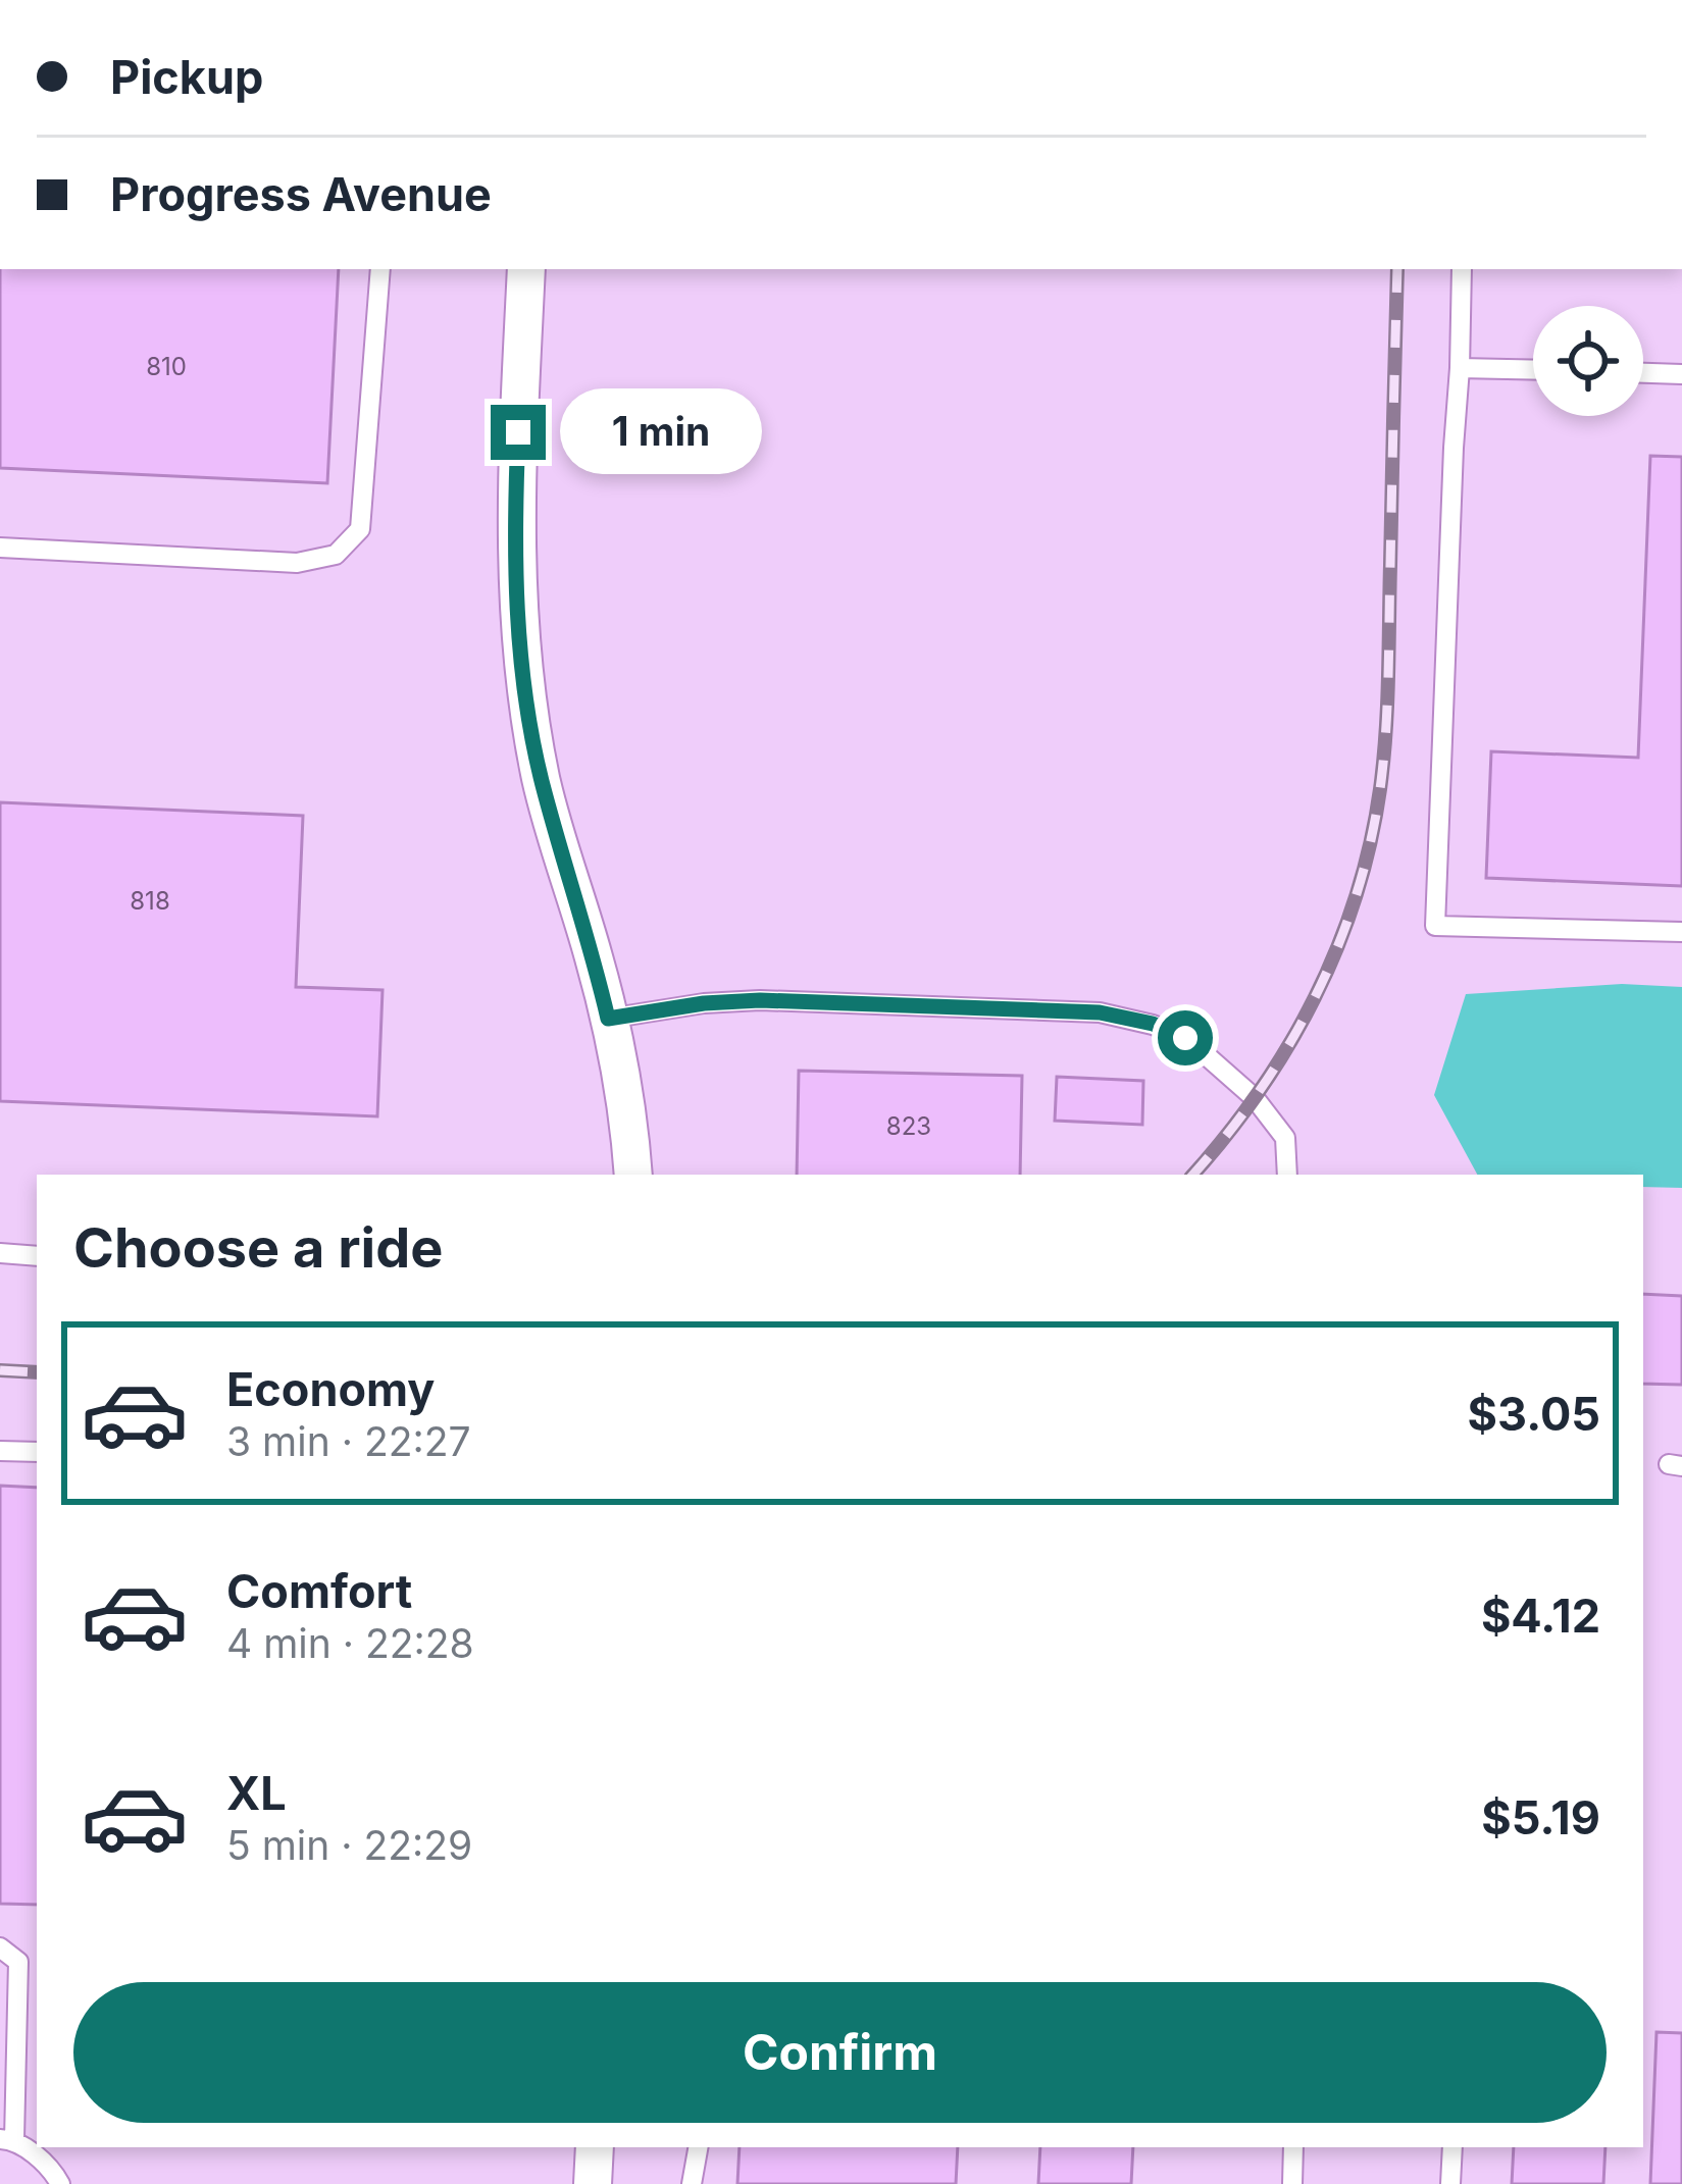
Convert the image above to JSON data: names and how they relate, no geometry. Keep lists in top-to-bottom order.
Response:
{
  "house_numbers": ["810", "818", "823"],
  "page": {
    "banner": ["Pickup", "Progress Avenue"],
    "bubble": "1 min",
    "heading": "Choose a ride",
    "list": [
      {
        "name": "Economy",
        "note": "3 min · 22:27",
        "value": "$3.05"
      },
      {
        "name": "Comfort",
        "note": "4 min · 22:28",
        "value": "$4.12"
      },
      {
        "name": "XL",
        "note": "5 min · 22:29",
        "value": "$5.19"
      }
    ],
    "buttons": "Confirm"
  }
}
